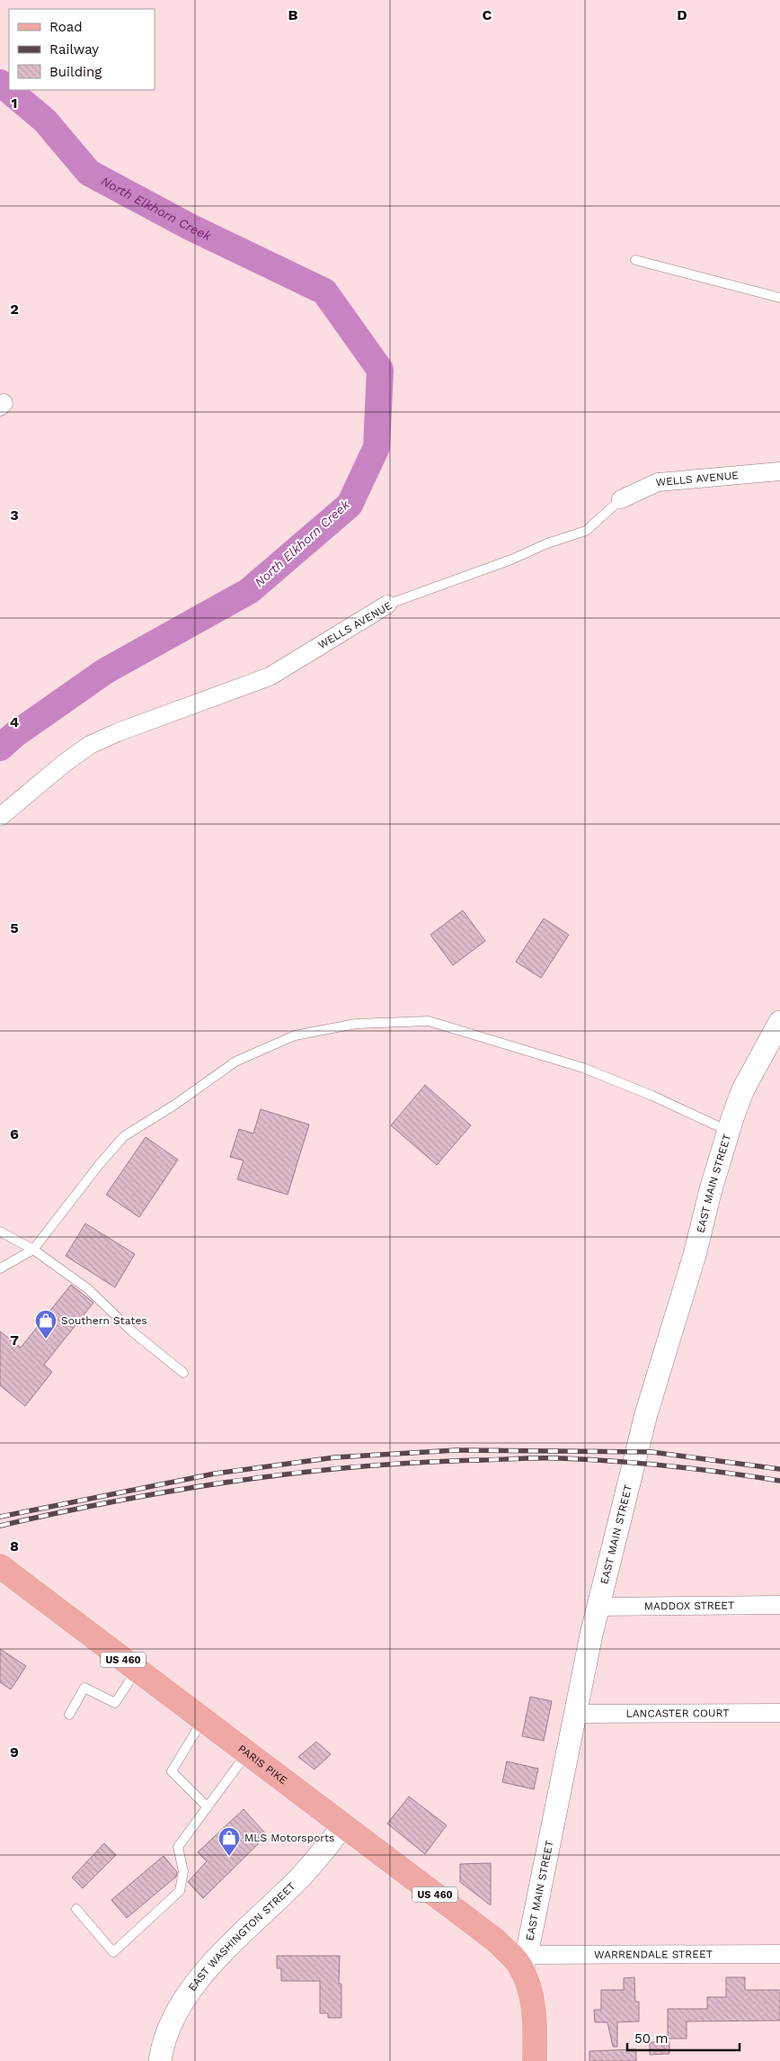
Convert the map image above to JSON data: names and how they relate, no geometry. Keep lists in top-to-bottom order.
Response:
{
  "streets": {
    "main road": ["US 460", "PARIS PIKE"],
    "street": [
      "WELLS AVENUE",
      "EAST MAIN STREET",
      "MADDOX STREET",
      "LANCASTER COURT",
      "EAST WASHINGTON STREET",
      "WARRENDALE STREET"
    ]
  },
  "crossings": [
    ["EAST MAIN STREET", "MADDOX STREET"],
    ["EAST MAIN STREET", "US 460"],
    ["EAST MAIN STREET", "LANCASTER COURT"],
    ["EAST MAIN STREET", "PARIS PIKE"],
    ["EAST MAIN STREET", "WARRENDALE STREET"],
    ["US 460", "PARIS PIKE"],
    ["US 460", "WARRENDALE STREET"],
    ["PARIS PIKE", "EAST WASHINGTON STREET"],
    ["PARIS PIKE", "WARRENDALE STREET"]
  ],
  "water": ["North Elkhorn Creek"],
  "places": {
    "shop": ["Southern States", "MLS Motorsports"]
  },
  "legend": ["Road", "Railway", "Building"],
  "scale_bar": "50 m",
  "grid": {
    "columns": ["B", "C", "D"],
    "rows": [
      "1",
      "2",
      "3",
      "4",
      "5",
      "6",
      "7",
      "8",
      "9"
    ]
  }
}
